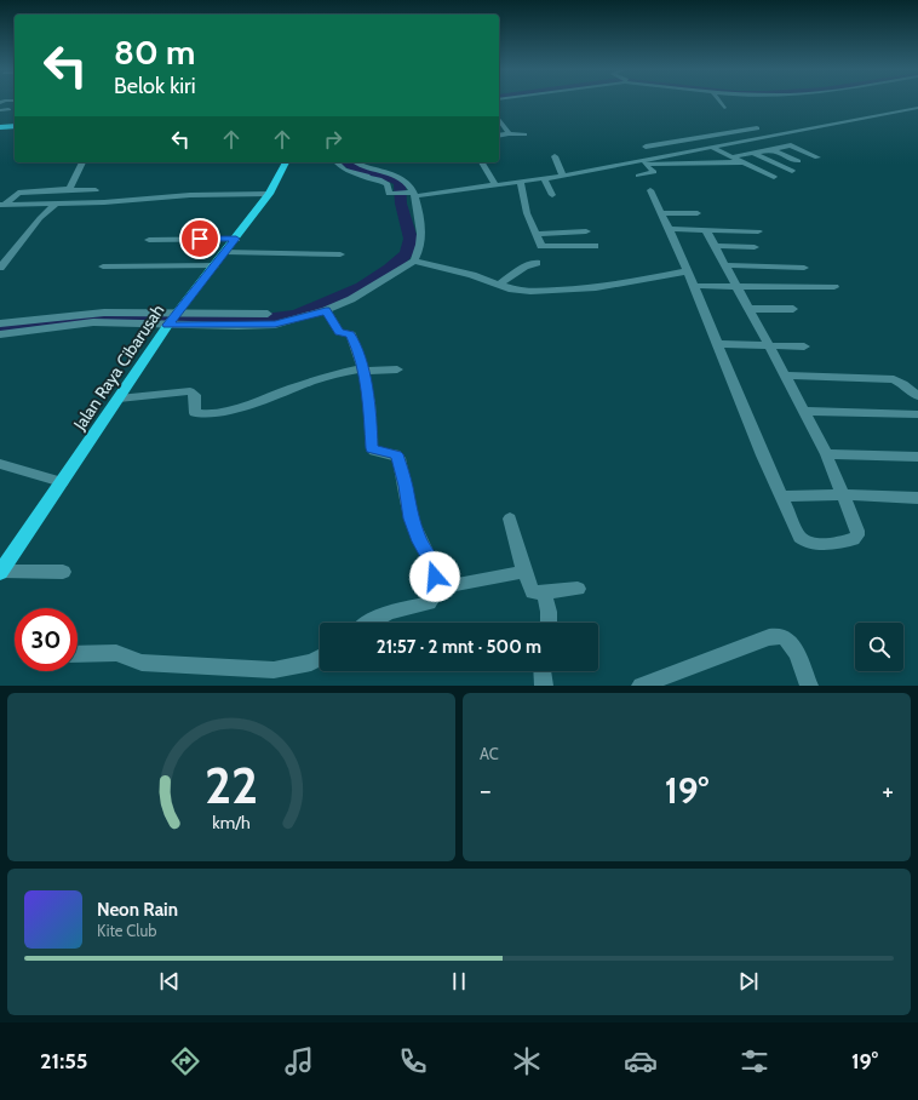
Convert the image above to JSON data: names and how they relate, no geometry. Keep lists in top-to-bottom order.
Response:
{
  "streets": {
    "main road": ["Jalan Raya Cibarusah"]
  },
  "page": {
    "turn": ["80 m", "Belok kiri"],
    "limit": "30",
    "trip": "21:57 · 2 mnt · 500 m",
    "tile": "AC",
    "heat": ["−", "19°", "+"],
    "song": ["Neon Rain", "Kite Club"],
    "tabs": ["21:55", "19°"],
    "gauge": ["22", "km/h"]
  }
}
